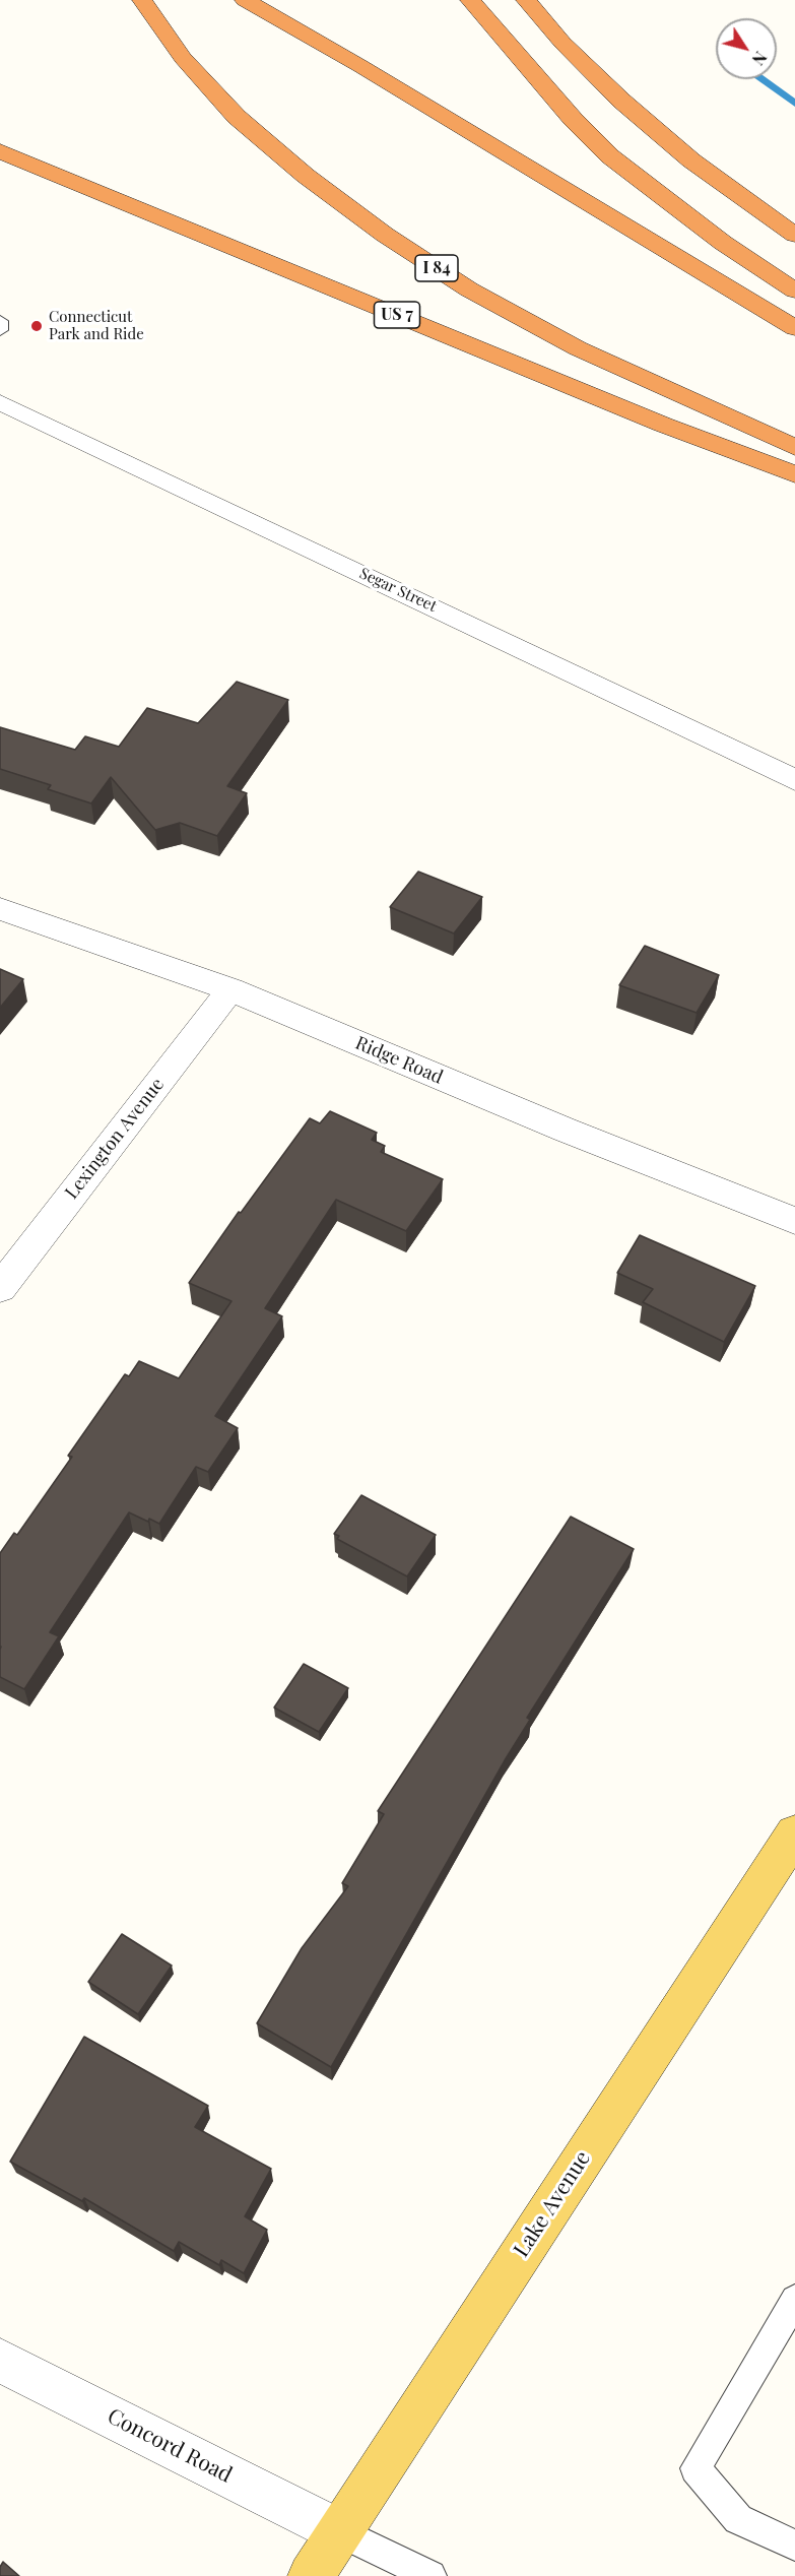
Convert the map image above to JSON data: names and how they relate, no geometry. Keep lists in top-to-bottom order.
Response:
{
  "streets": {
    "highway": ["I 84", "US 7"],
    "main road": ["Lake Avenue"],
    "street": [
      "Segar Street",
      "Ridge Road",
      "Lexington Avenue",
      "Concord Road"
    ]
  },
  "crossings": [
    ["Ridge Road", "Lexington Avenue"],
    ["Lake Avenue", "Concord Road"]
  ],
  "places": ["Connecticut Park and Ride"],
  "north": "bottom right"
}
